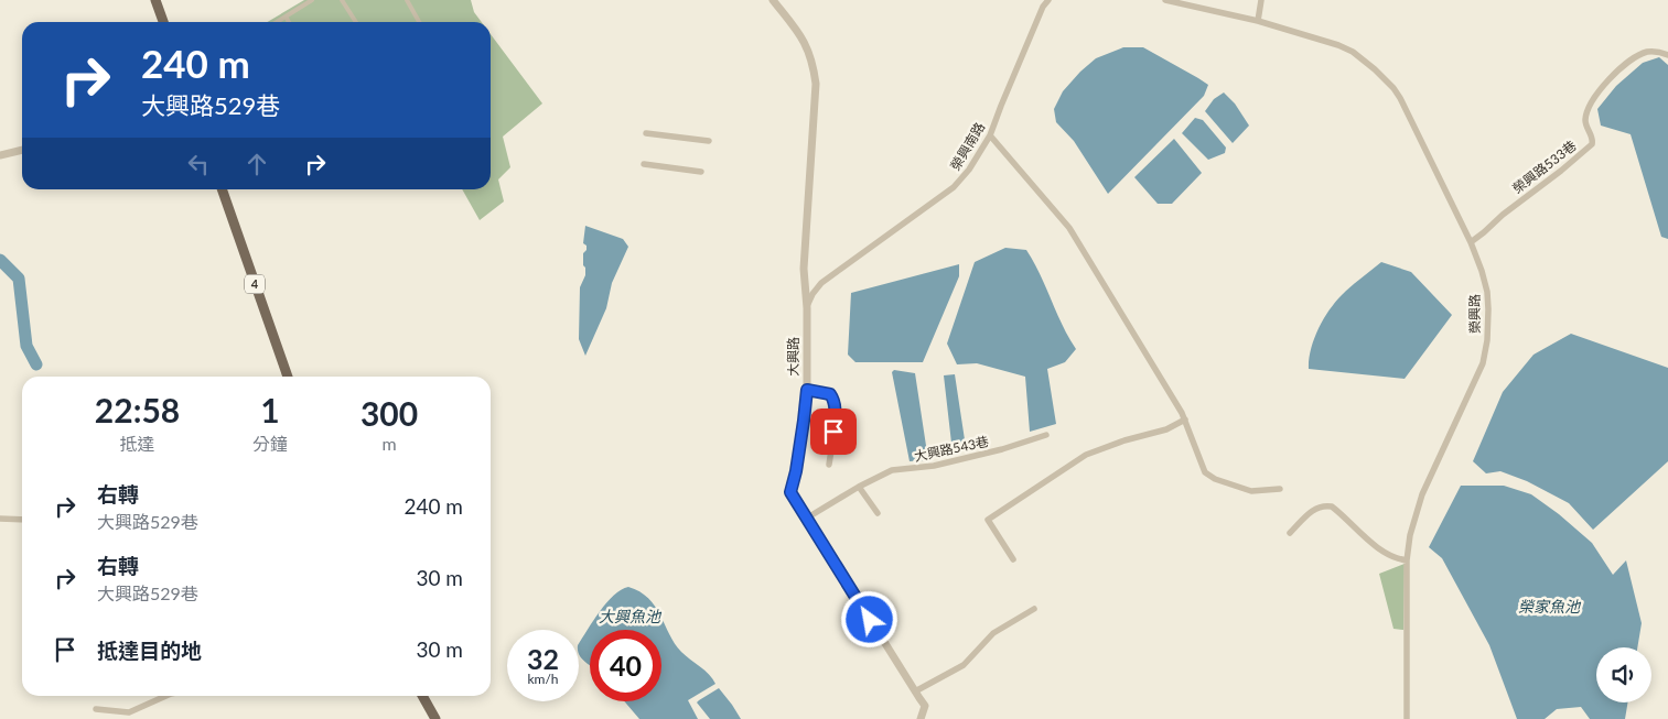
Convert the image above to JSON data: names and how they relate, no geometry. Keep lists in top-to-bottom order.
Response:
{
  "streets": {
    "main road": ["4"],
    "street": [
      "榮興南路",
      "榮興路533巷",
      "榮興路",
      "大興路",
      "大興路543巷"
    ]
  },
  "crossings": [
    ["榮興南路", "大興路"],
    ["榮興路533巷", "榮興路"],
    ["大興路", "大興路543巷"]
  ],
  "water": ["榮家魚池", "大興魚池"],
  "page": {
    "turn": ["240 m", "大興路529巷"],
    "eta": [
      "22:58",
      "抵達",
      "1",
      "分鐘",
      "300",
      "m"
    ],
    "list": [
      {
        "name": "右轉",
        "note": "大興路529巷",
        "value": "240 m"
      },
      {
        "name": "右轉",
        "note": "大興路529巷",
        "value": "30 m"
      },
      {
        "name": "抵達目的地",
        "value": "30 m"
      }
    ],
    "speed": "32 km/h",
    "limit": "40"
  }
}
